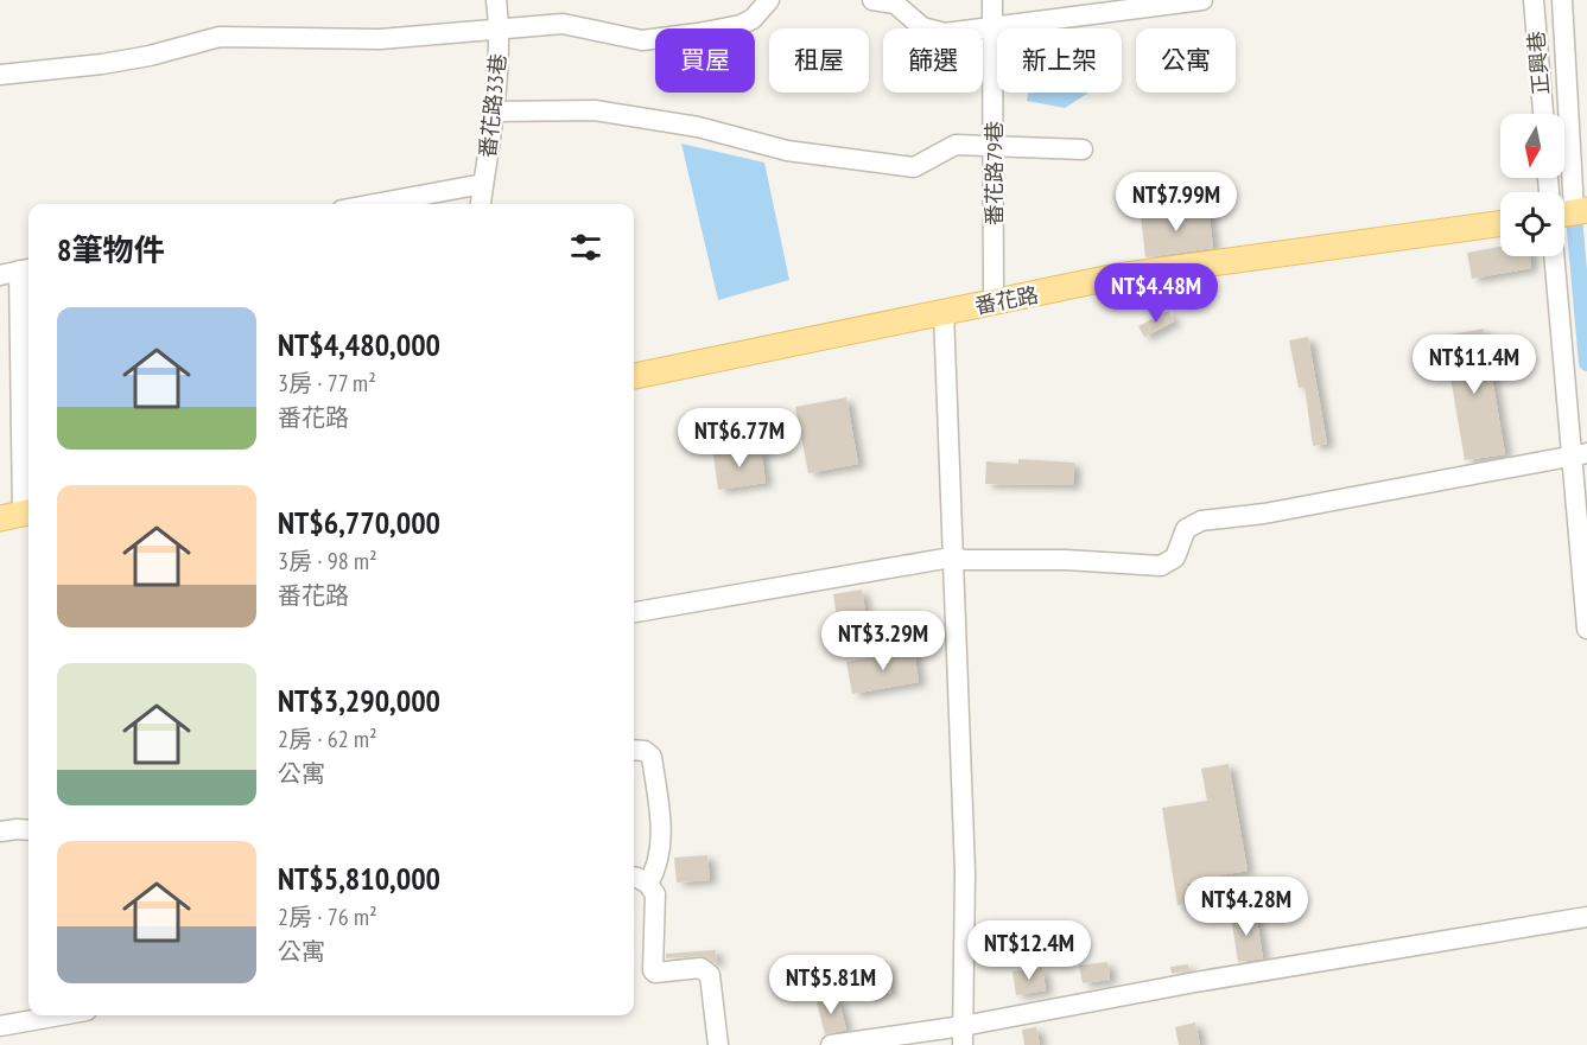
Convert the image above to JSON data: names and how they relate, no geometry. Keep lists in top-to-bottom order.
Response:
{
  "streets": {
    "main road": ["番花路"],
    "street": ["正興巷", "番花路33巷", "番花路79巷"]
  },
  "crossings": [
    ["番花路79巷", "番花路"]
  ],
  "north": "bottom",
  "page": {
    "chip": [
      "買屋",
      "租屋",
      "篩選",
      "新上架",
      "公寓"
    ],
    "price": [
      "NT$7.99M",
      "NT$4.48M",
      "NT$11.4M",
      "NT$6.77M",
      "NT$3.29M",
      "NT$4.28M",
      "NT$12.4M",
      "NT$5.81M"
    ],
    "heading": "8筆物件",
    "list": [
      {
        "name": "NT$4,480,000",
        "note": "3房 · 77 m² · 番花路"
      },
      {
        "name": "NT$6,770,000",
        "note": "3房 · 98 m² · 番花路"
      },
      {
        "name": "NT$3,290,000",
        "note": "2房 · 62 m² · 公寓"
      },
      {
        "name": "NT$5,810,000",
        "note": "2房 · 76 m² · 公寓"
      }
    ]
  }
}
